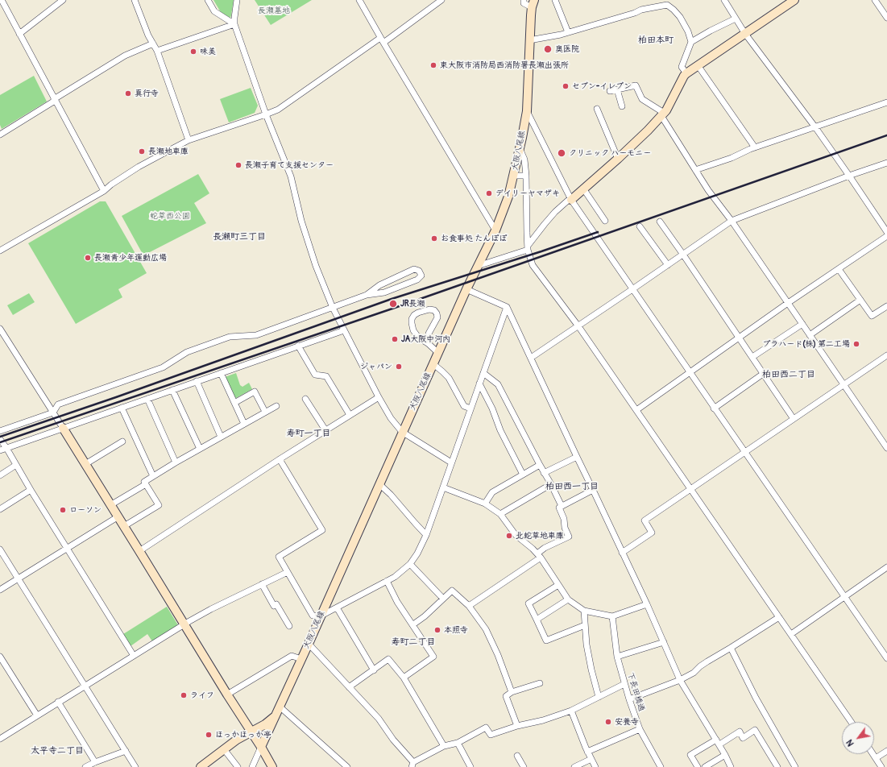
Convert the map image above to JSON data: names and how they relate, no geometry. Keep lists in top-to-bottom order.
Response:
{
  "streets": {
    "main road": ["大阪八尾線"],
    "street": ["下長田橋通"]
  },
  "districts": [
    "柏田本町",
    "長瀬町三丁目",
    "柏田西二丁目",
    "寿町一丁目",
    "柏田西一丁目",
    "寿町二丁目",
    "太平寺二丁目"
  ],
  "parks": ["長瀬墓地", "蛇草西公園"],
  "places": [
    "奥医院",
    "味美",
    "東大阪市消防局西消防署長瀬出張所",
    "セブン-イレブン",
    "真行寺",
    "長瀬地車庫",
    "クリニック ハーモニー",
    "長瀬子育て支援センター",
    "デイリーヤマザキ",
    "お食事処 たんぽぽ",
    "長瀬青少年運動広場",
    "JR長瀬",
    "JA大阪中河内",
    "プラハード(株) 第二工場",
    "ジャパン",
    "ローソン",
    "北蛇草地車庫",
    "本照寺",
    "ライフ",
    "安養寺",
    "ほっかほっか亭"
  ],
  "north": "bottom left"
}
